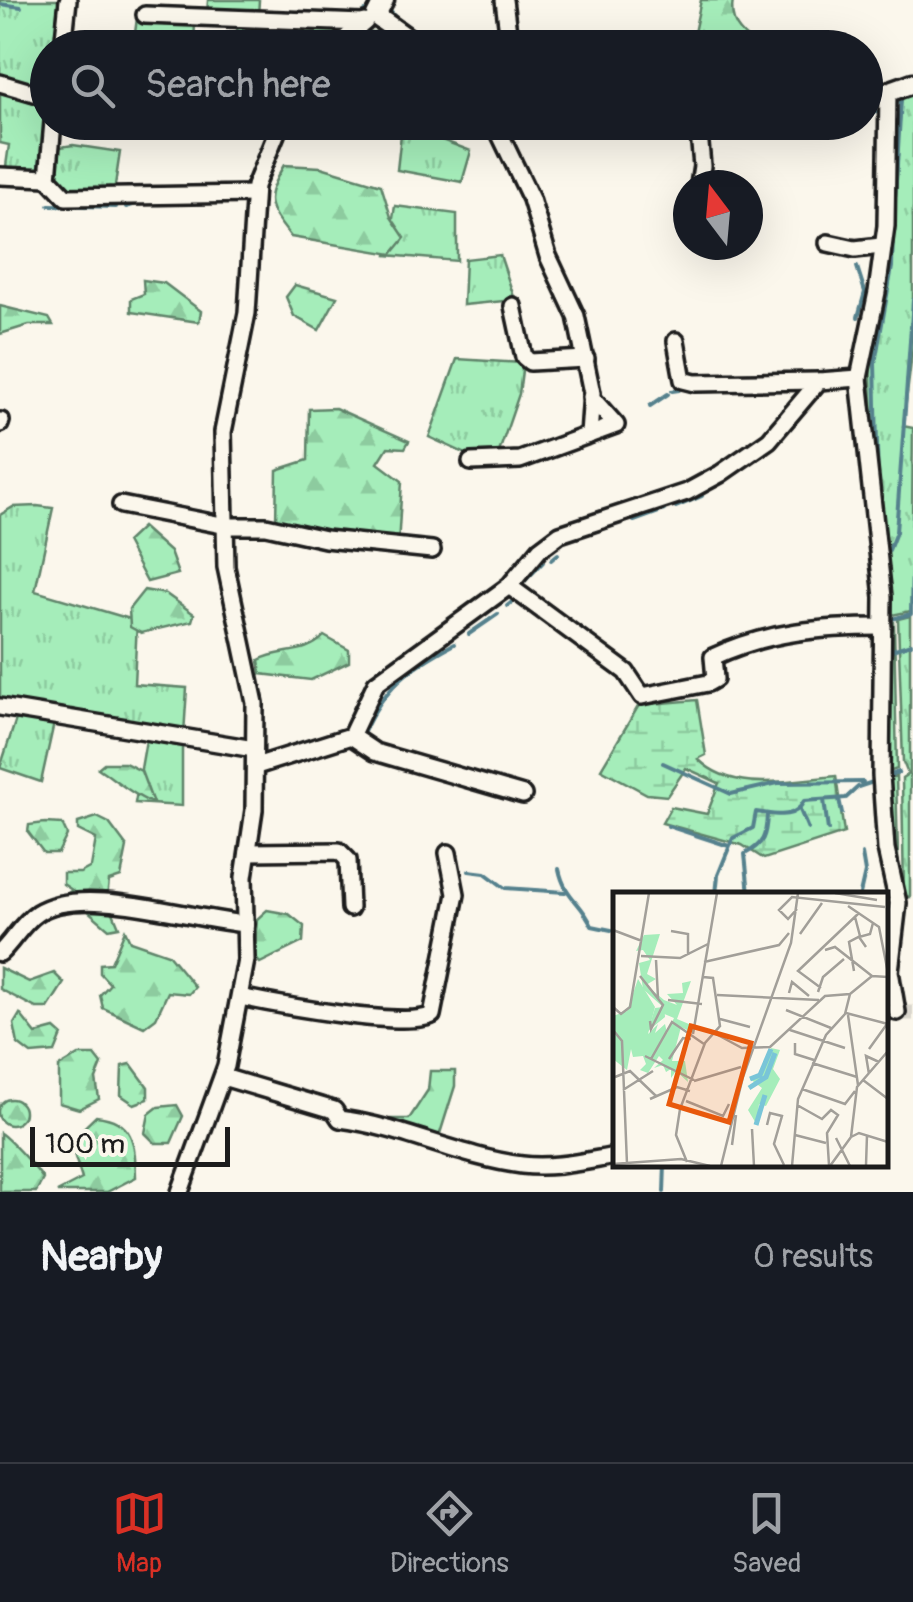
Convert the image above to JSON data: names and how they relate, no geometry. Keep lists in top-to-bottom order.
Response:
{
  "scale_bar": "100 m",
  "north": "top",
  "page": {
    "search": "Search here",
    "scale": "100 m",
    "heading": ["Nearby", "0 results"],
    "nav": ["Map", "Directions", "Saved"]
  }
}
